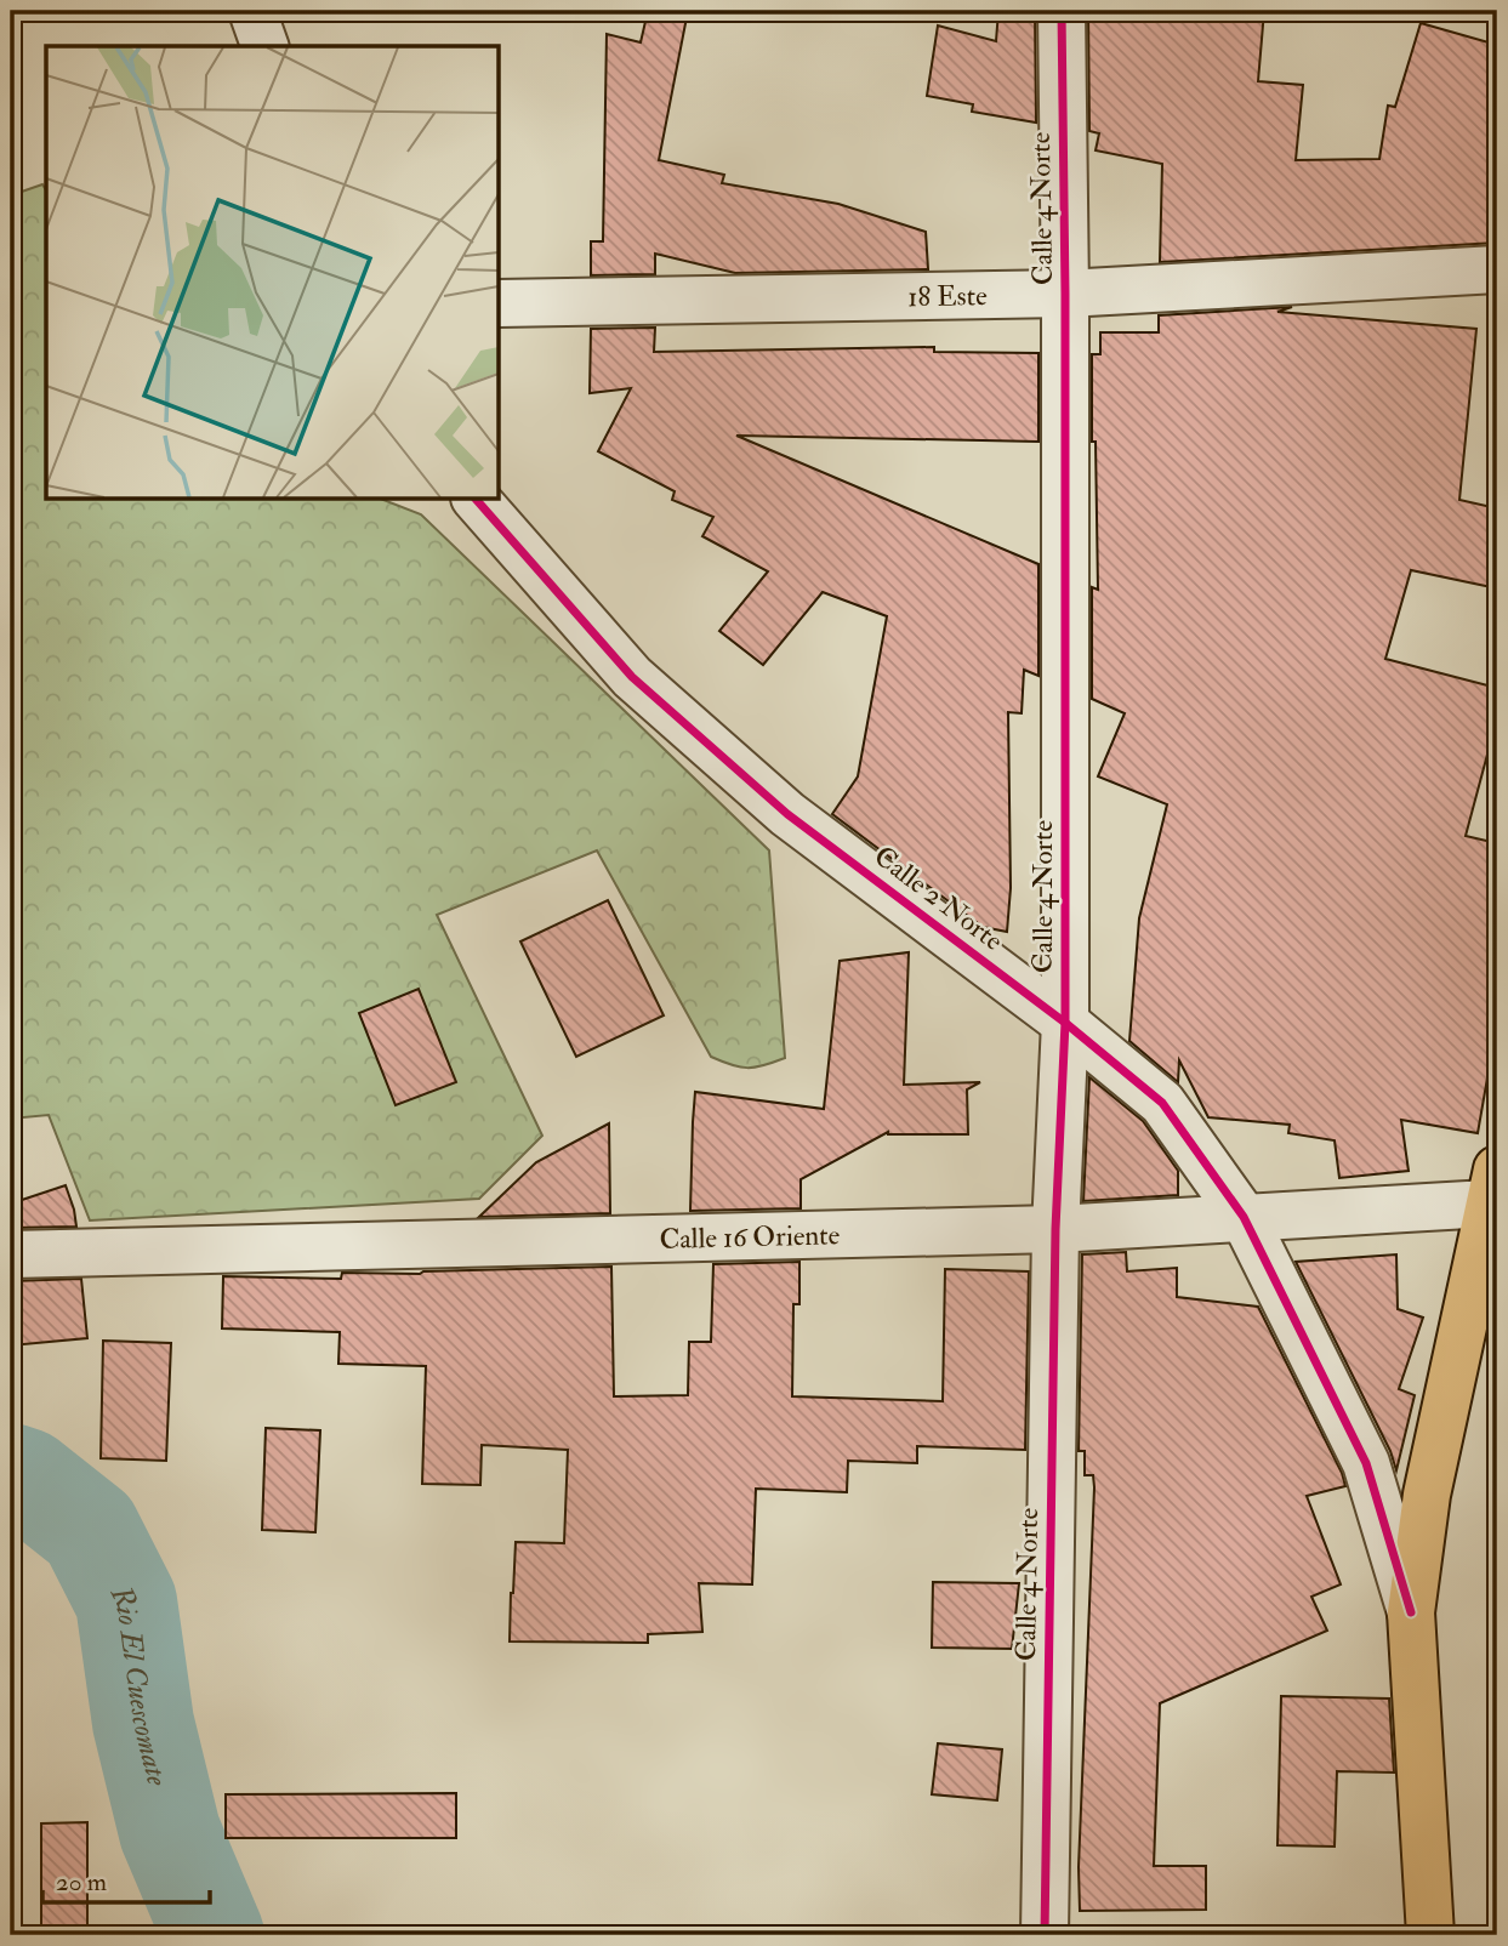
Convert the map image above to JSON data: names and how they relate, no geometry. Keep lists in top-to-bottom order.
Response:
{
  "streets": {
    "street": [
      "Calle 4 Norte",
      "18 Este",
      "Calle 2 Norte",
      "Calle 16 Oriente"
    ]
  },
  "crossings": [
    ["Calle 4 Norte", "18 Este"],
    ["Calle 4 Norte", "Calle 2 Norte"],
    ["Calle 4 Norte", "Calle 16 Oriente"],
    ["Calle 2 Norte", "Calle 16 Oriente"]
  ],
  "water": ["Rio El Cuescomate"],
  "scale_bar": "20 m"
}
